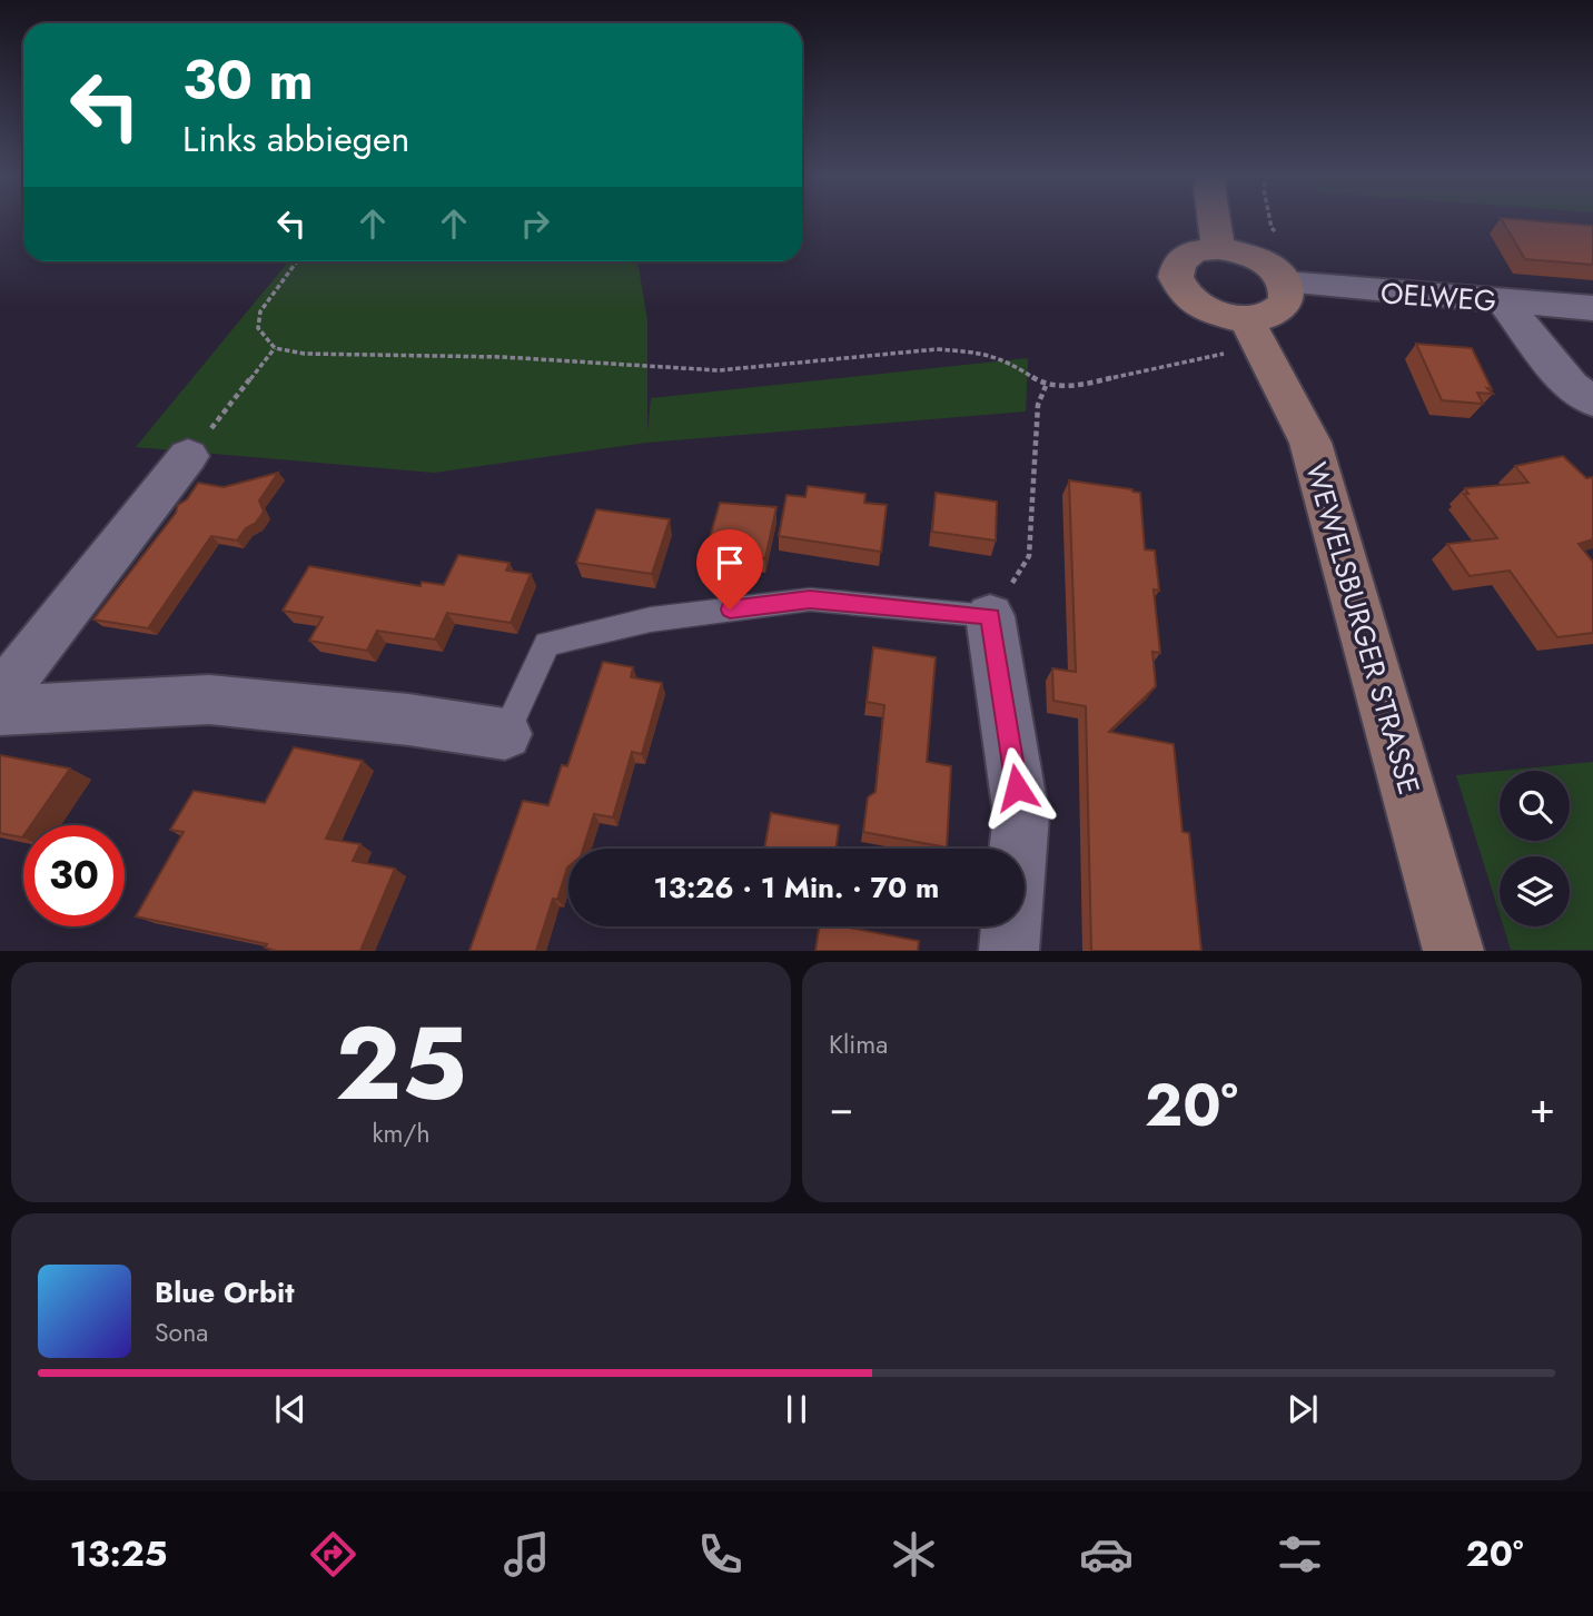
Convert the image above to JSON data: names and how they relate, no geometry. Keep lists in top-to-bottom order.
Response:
{
  "streets": {
    "main road": ["WEWELSBURGER STRASSE"],
    "street": ["OELWEG"]
  },
  "page": {
    "turn": ["30 m", "Links abbiegen"],
    "limit": "30",
    "trip": "13:26 · 1 Min. · 70 m",
    "tile": [
      ["25", "km/h"],
      "Klima"
    ],
    "heat": ["−", "20°", "+"],
    "song": ["Blue Orbit", "Sona"],
    "tabs": ["13:25", "20°"]
  }
}
